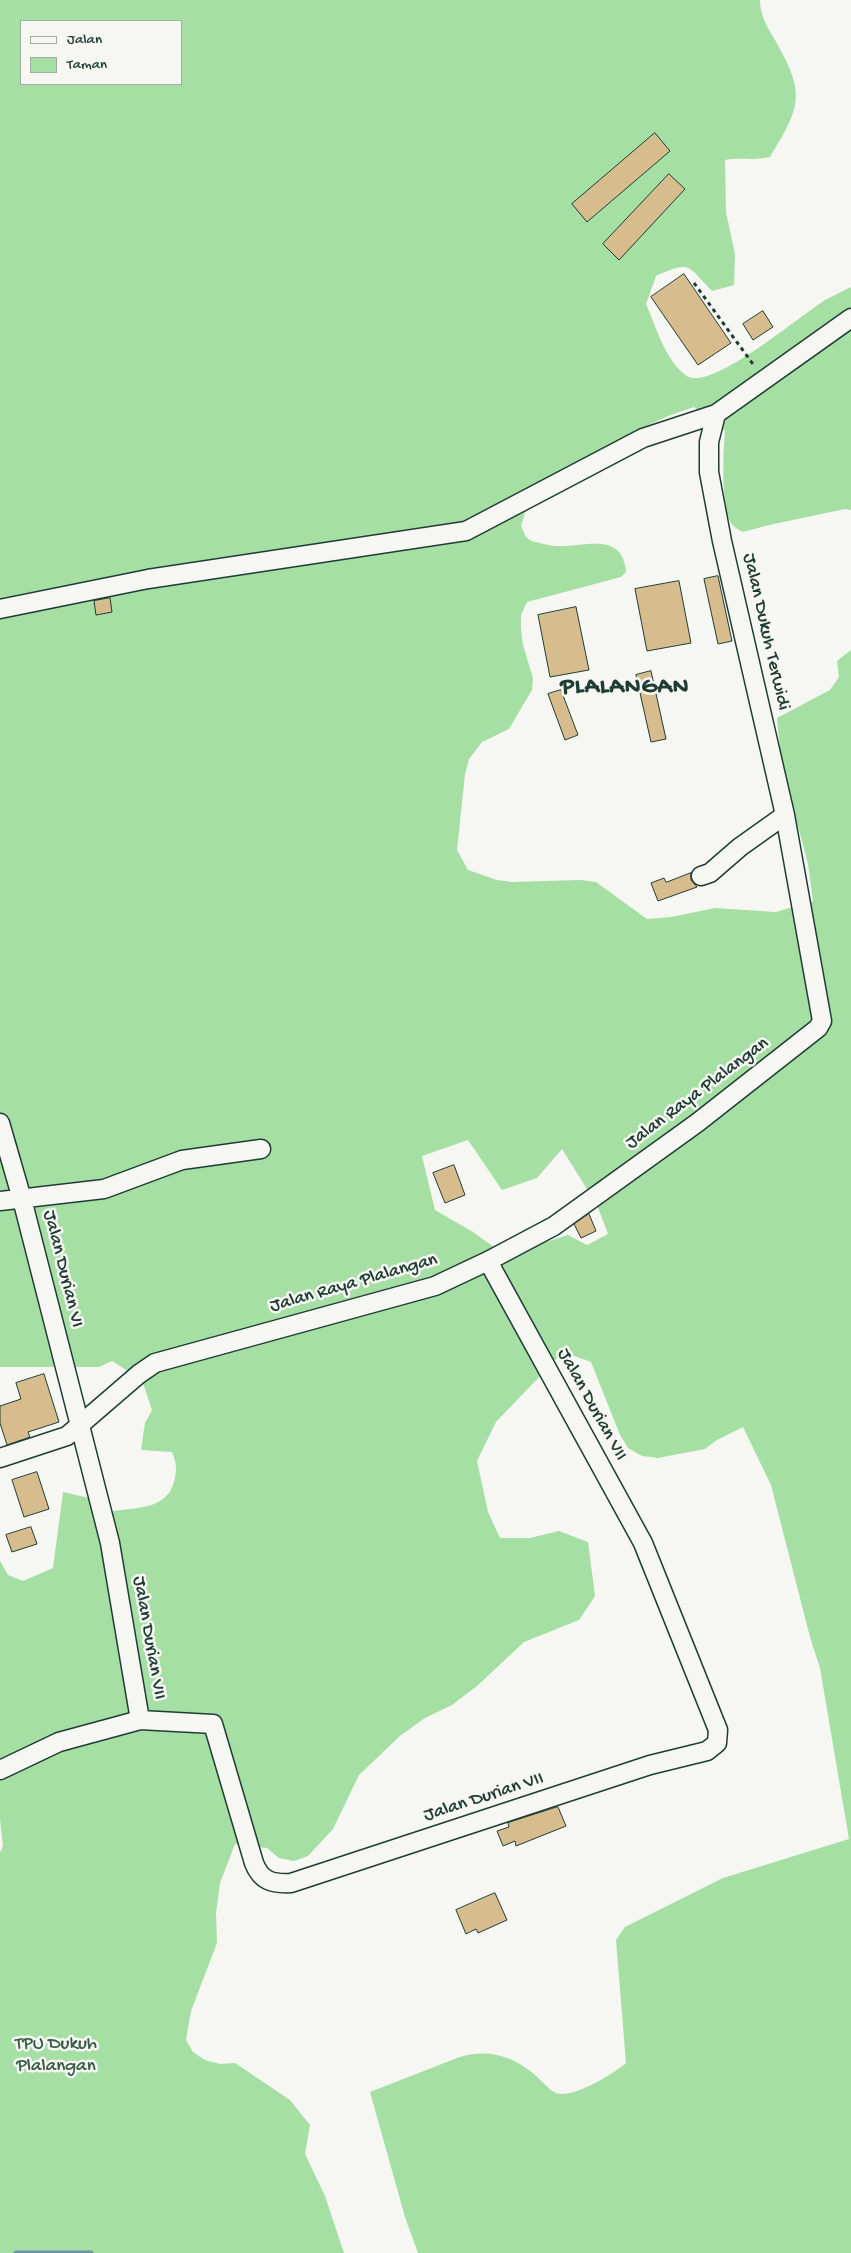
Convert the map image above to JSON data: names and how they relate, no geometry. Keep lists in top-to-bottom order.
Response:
{
  "streets": {
    "street": [
      "Jalan Dukuh Terwidi",
      "Jalan Raya Plalangan",
      "Jalan Durian VI",
      "Jalan Durian VII"
    ]
  },
  "crossings": [
    ["Jalan Dukuh Terwidi", "Jalan Raya Plalangan"],
    ["Jalan Raya Plalangan", "Jalan Durian VI"],
    ["Jalan Raya Plalangan", "Jalan Durian VII"],
    ["Jalan Durian VI", "Jalan Durian VII"]
  ],
  "districts": ["PLALANGAN"],
  "parks": ["TPU Dukuh Plalangan"],
  "legend": ["Jalan", "Taman"]
}
